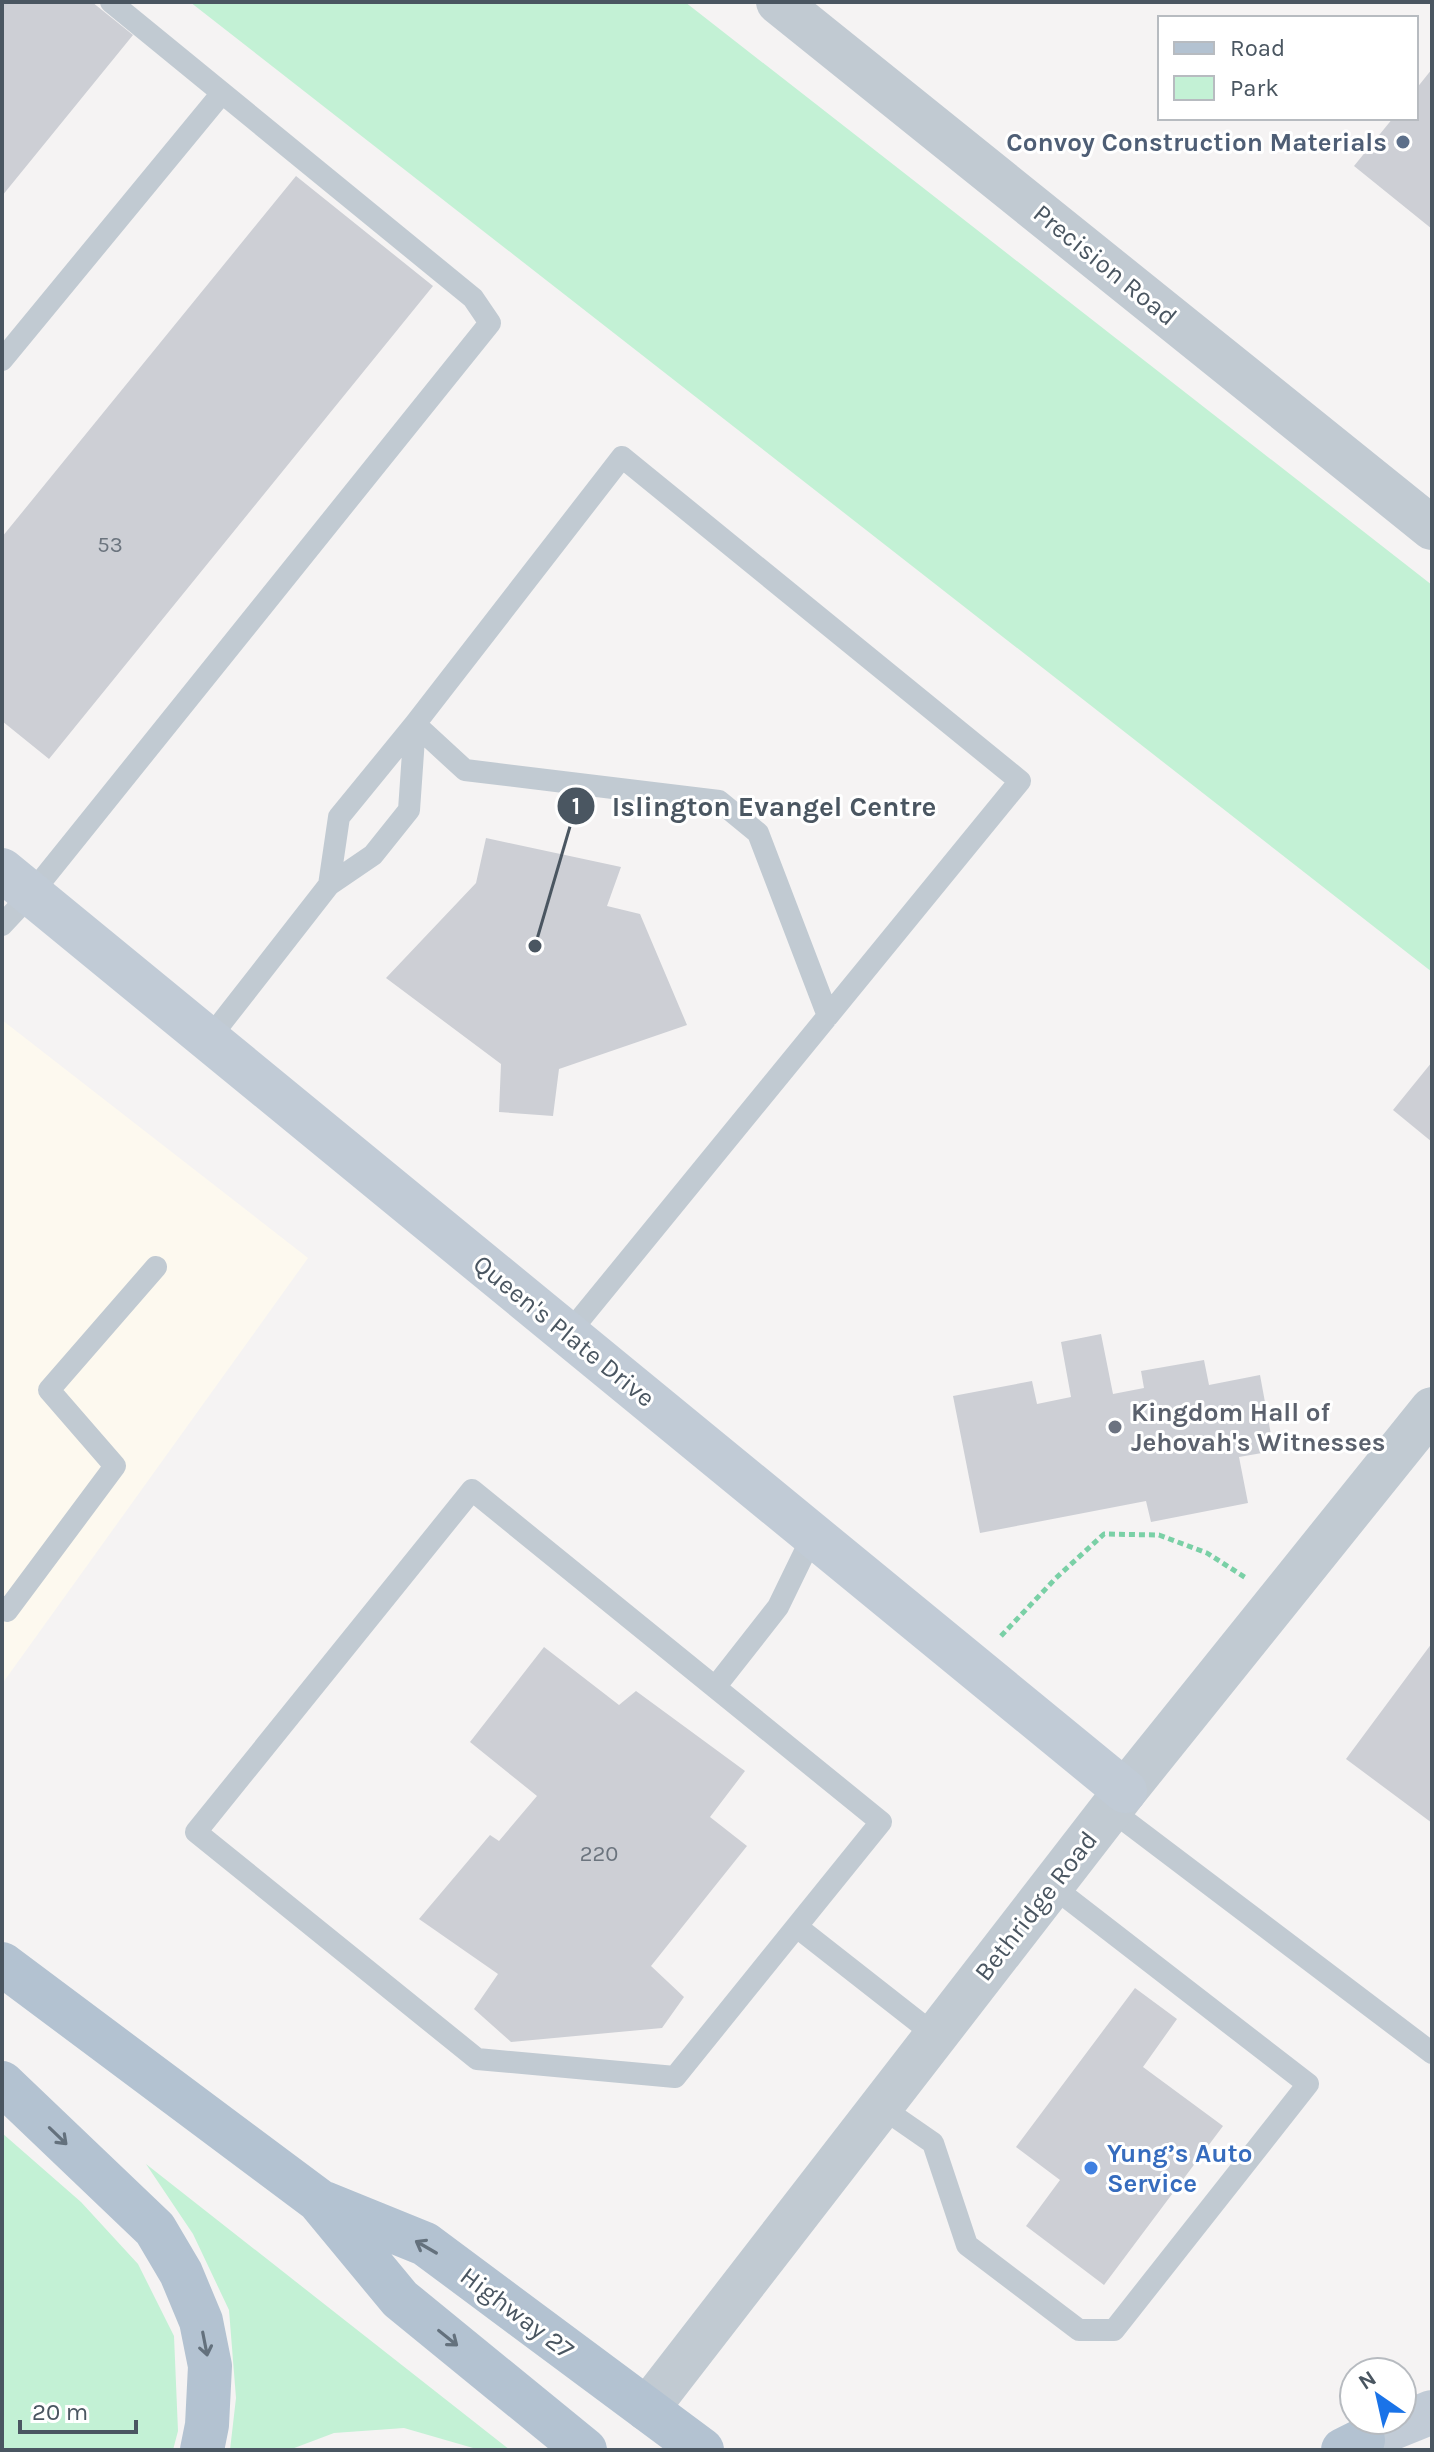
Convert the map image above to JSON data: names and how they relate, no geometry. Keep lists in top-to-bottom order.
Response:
{
  "streets": {
    "main road": ["Highway 27"],
    "street": ["Precision Road", "Queen's Plate Drive", "Bethridge Road"]
  },
  "crossings": [
    ["Queen's Plate Drive", "Bethridge Road"],
    ["Bethridge Road", "Highway 27"]
  ],
  "places": [
    "Convoy Construction Materials",
    "Islington Evangel Centre",
    "Kingdom Hall of Jehovah's Witnesses",
    "Yung’s Auto Service"
  ],
  "house_numbers": ["53", "220"],
  "legend": ["Road", "Park"],
  "scale_bar": "20 m",
  "north": "top left"
}
